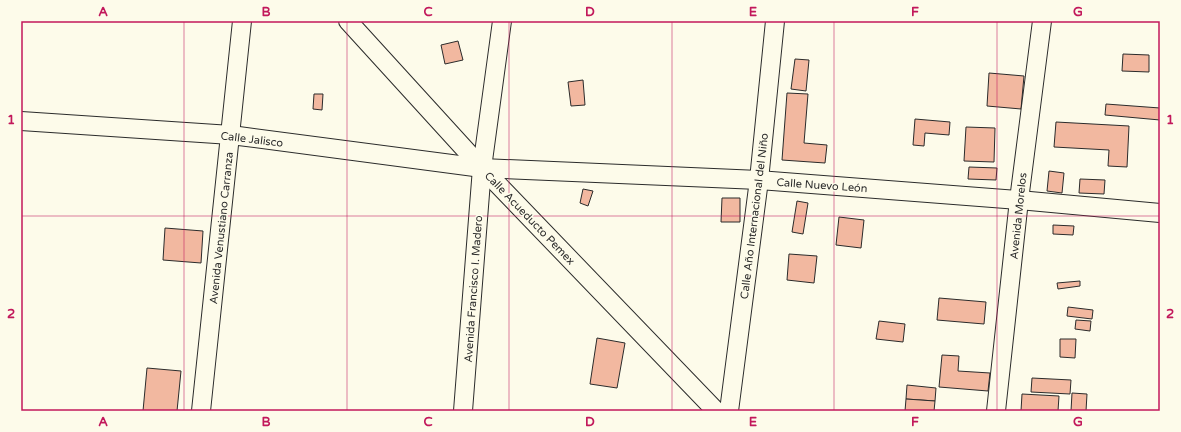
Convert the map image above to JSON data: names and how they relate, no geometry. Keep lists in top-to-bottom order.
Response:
{
  "streets": {
    "street": [
      "Calle Jalisco",
      "Calle Nuevo León",
      "Calle Año Internacional del Niño",
      "Avenida Morelos",
      "Calle Acueducto Pemex",
      "Avenida Venustiano Carranza",
      "Avenida Francisco I. Madero"
    ]
  },
  "crossings": [
    ["Calle Jalisco", "Calle Nuevo León"],
    ["Calle Jalisco", "Calle Acueducto Pemex"],
    ["Calle Jalisco", "Avenida Venustiano Carranza"],
    ["Calle Jalisco", "Avenida Francisco I. Madero"],
    ["Calle Nuevo León", "Calle Año Internacional del Niño"],
    ["Calle Nuevo León", "Avenida Morelos"],
    ["Calle Nuevo León", "Calle Acueducto Pemex"],
    ["Calle Nuevo León", "Avenida Francisco I. Madero"],
    ["Calle Acueducto Pemex", "Avenida Francisco I. Madero"]
  ],
  "grid": {
    "columns": [
      "A",
      "B",
      "C",
      "D",
      "E",
      "F",
      "G"
    ],
    "rows": ["1", "2"]
  }
}
